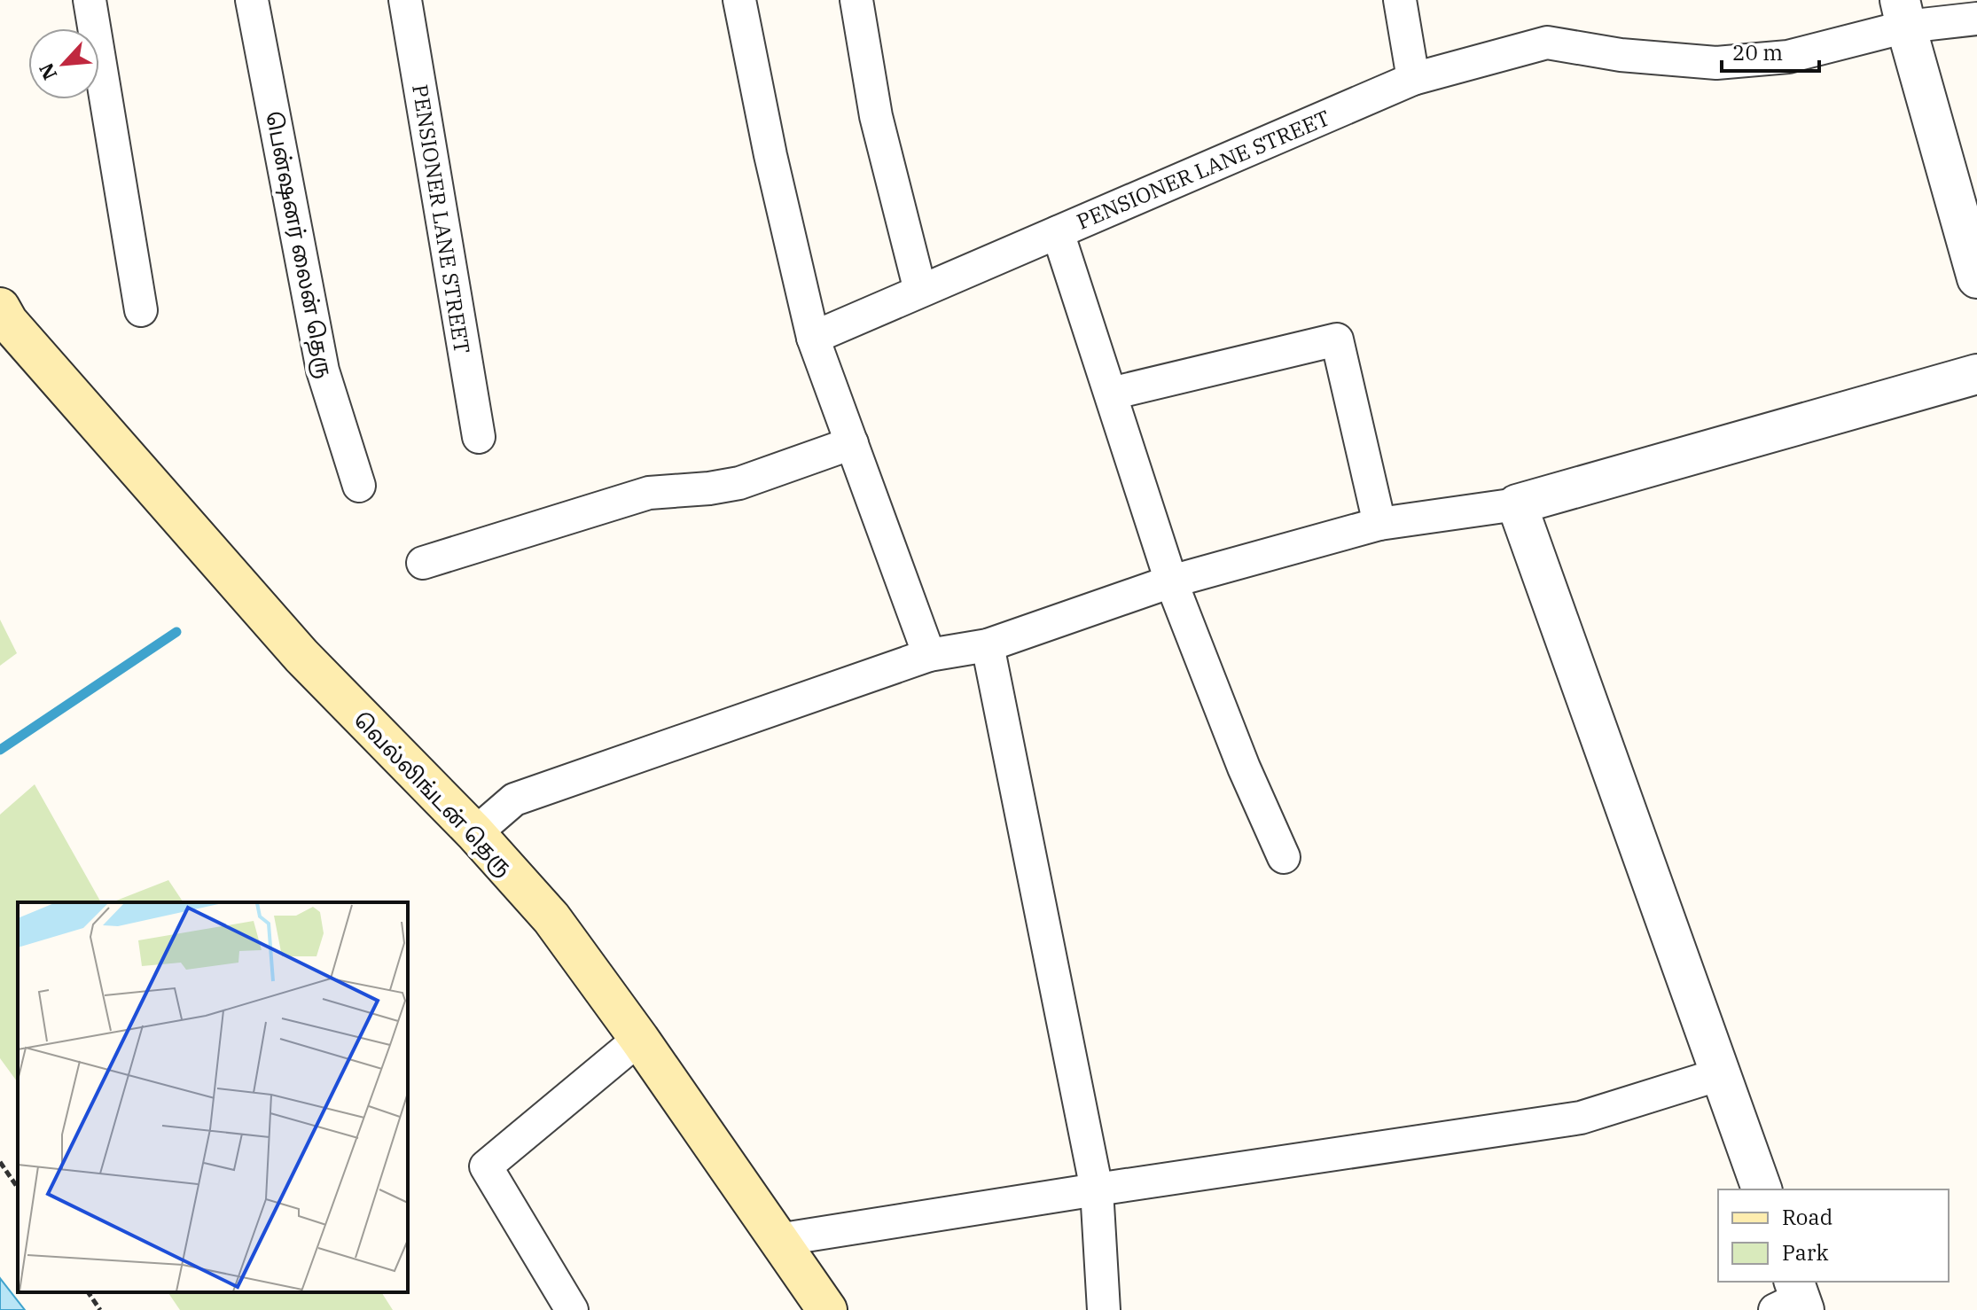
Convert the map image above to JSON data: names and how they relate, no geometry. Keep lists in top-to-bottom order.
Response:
{
  "streets": {
    "main road": ["வெல்லிங்டன் தெரு"],
    "street": ["PENSIONER LANE STREET", "பென்ஷனர் லைன் தெரு"]
  },
  "legend": ["Road", "Park"],
  "scale_bar": "20 m",
  "north": "bottom left"
}
